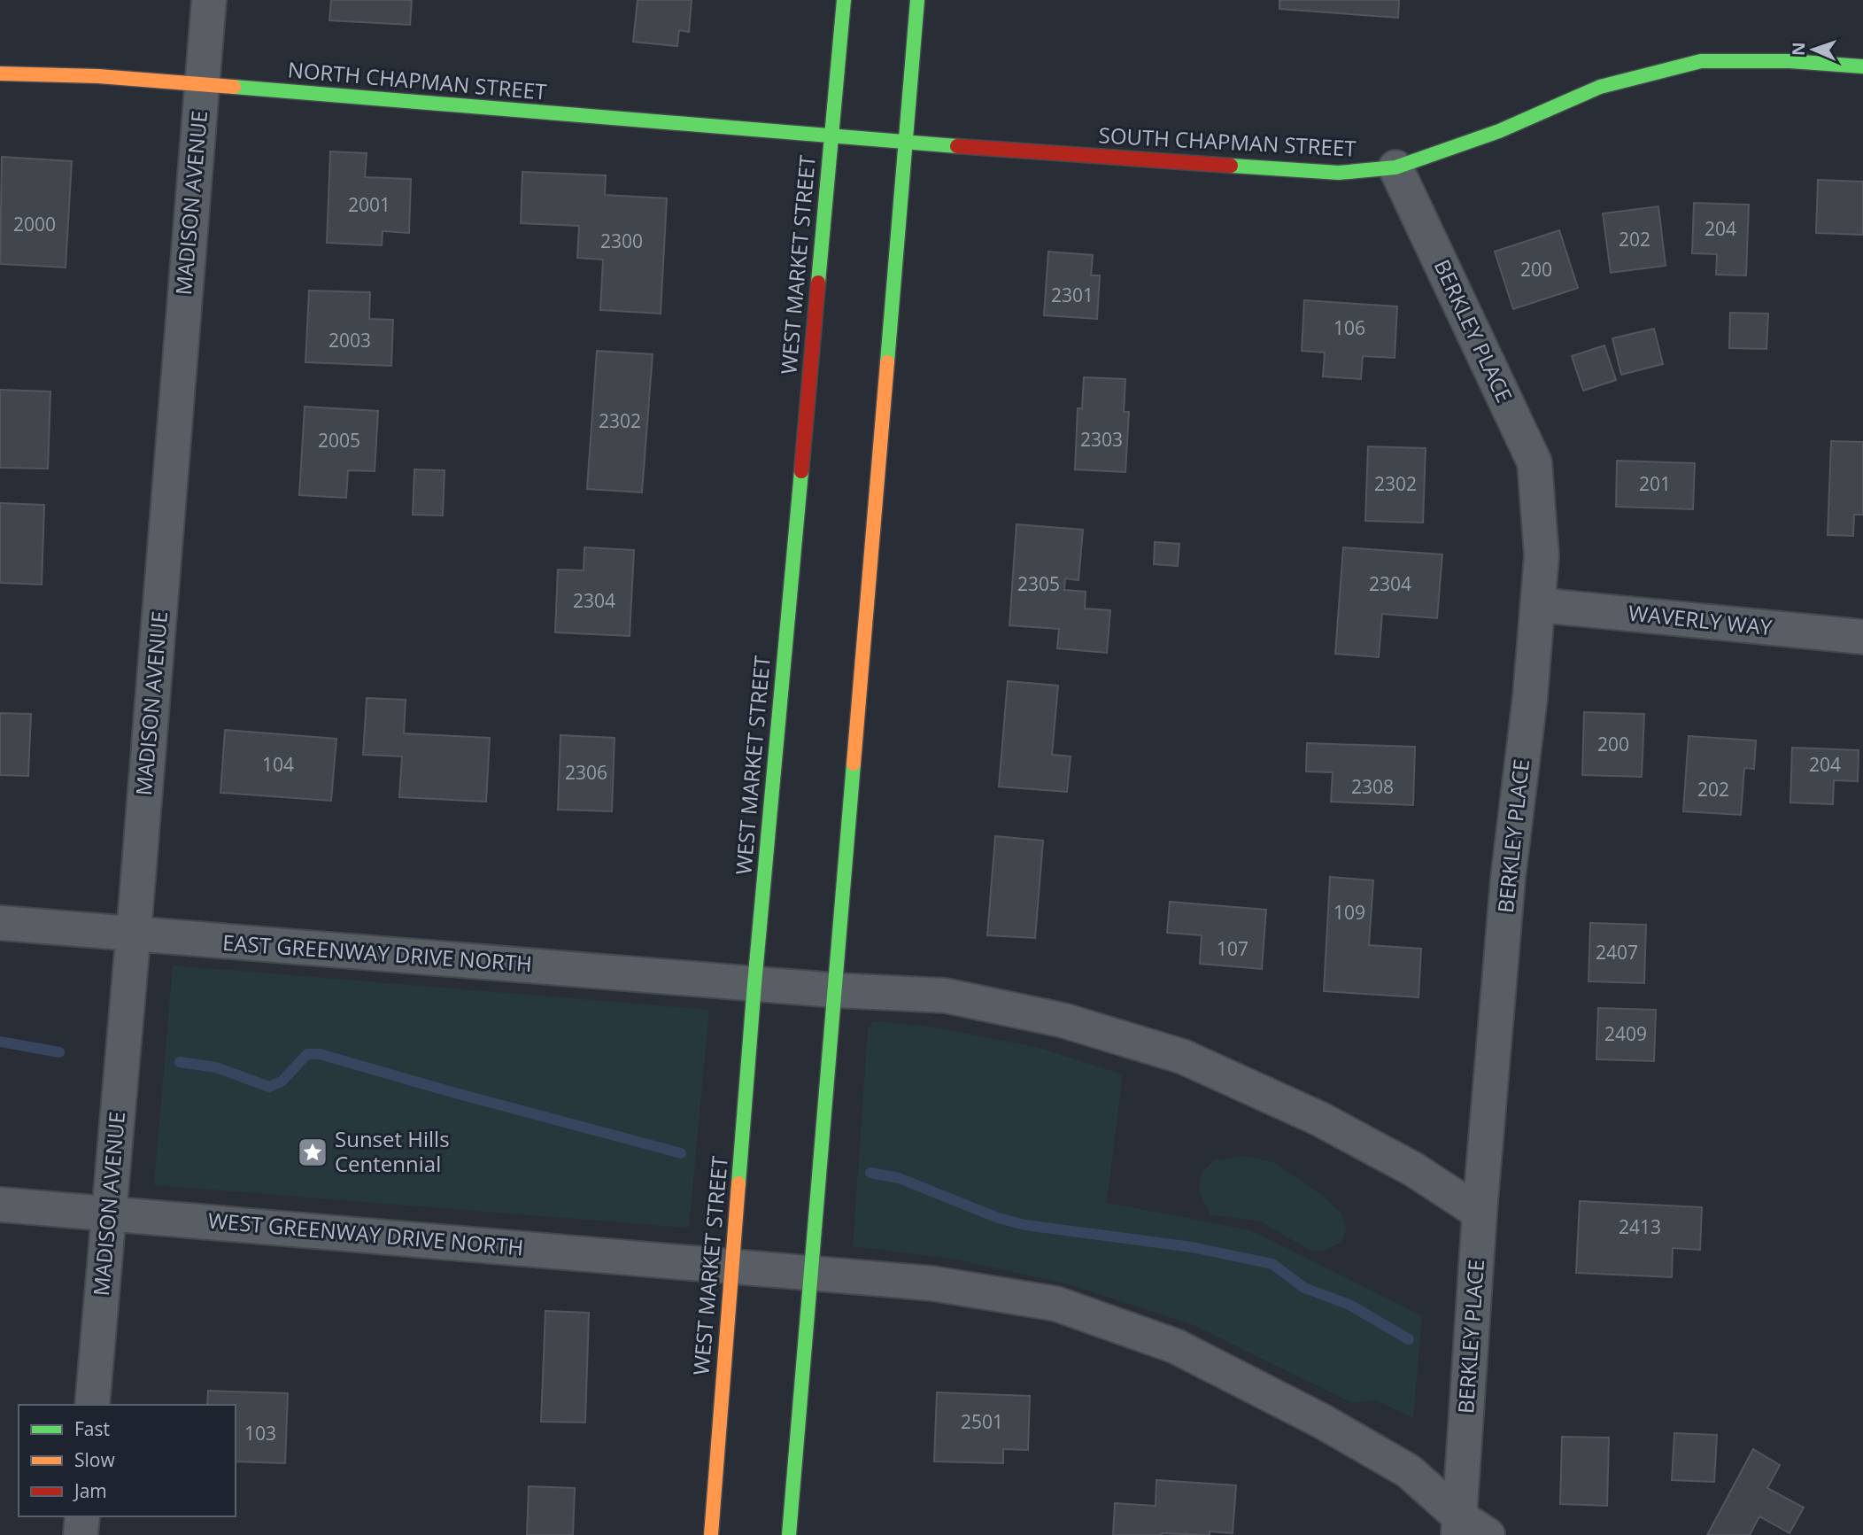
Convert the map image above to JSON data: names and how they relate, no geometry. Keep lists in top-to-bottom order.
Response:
{
  "streets": {
    "main road": ["NORTH CHAPMAN STREET", "SOUTH CHAPMAN STREET", "WEST MARKET STREET"],
    "street": [
      "MADISON AVENUE",
      "BERKLEY PLACE",
      "WAVERLY WAY",
      "EAST GREENWAY DRIVE NORTH",
      "WEST GREENWAY DRIVE NORTH"
    ]
  },
  "crossings": [
    ["NORTH CHAPMAN STREET", "SOUTH CHAPMAN STREET"],
    ["NORTH CHAPMAN STREET", "MADISON AVENUE"],
    ["NORTH CHAPMAN STREET", "WEST MARKET STREET"],
    ["SOUTH CHAPMAN STREET", "WEST MARKET STREET"],
    ["SOUTH CHAPMAN STREET", "BERKLEY PLACE"],
    ["MADISON AVENUE", "EAST GREENWAY DRIVE NORTH"],
    ["MADISON AVENUE", "WEST GREENWAY DRIVE NORTH"],
    ["WEST MARKET STREET", "EAST GREENWAY DRIVE NORTH"],
    ["WEST MARKET STREET", "WEST GREENWAY DRIVE NORTH"],
    ["BERKLEY PLACE", "WAVERLY WAY"],
    ["BERKLEY PLACE", "EAST GREENWAY DRIVE NORTH"],
    ["BERKLEY PLACE", "WEST GREENWAY DRIVE NORTH"]
  ],
  "places": {
    "place": ["Sunset Hills Centennial"]
  },
  "house_numbers": [
    "2001",
    "2000",
    "204",
    "202",
    "2300",
    "200",
    "2301",
    "106",
    "2003",
    "2302",
    "2303",
    "2005",
    "2302",
    "201",
    "2305",
    "2304",
    "2304",
    "200",
    "104",
    "204",
    "2306",
    "2308",
    "202",
    "109",
    "107",
    "2407",
    "2409",
    "2413",
    "2501",
    "103"
  ],
  "legend": ["Fast", "Slow", "Jam"],
  "north": "left"
}
